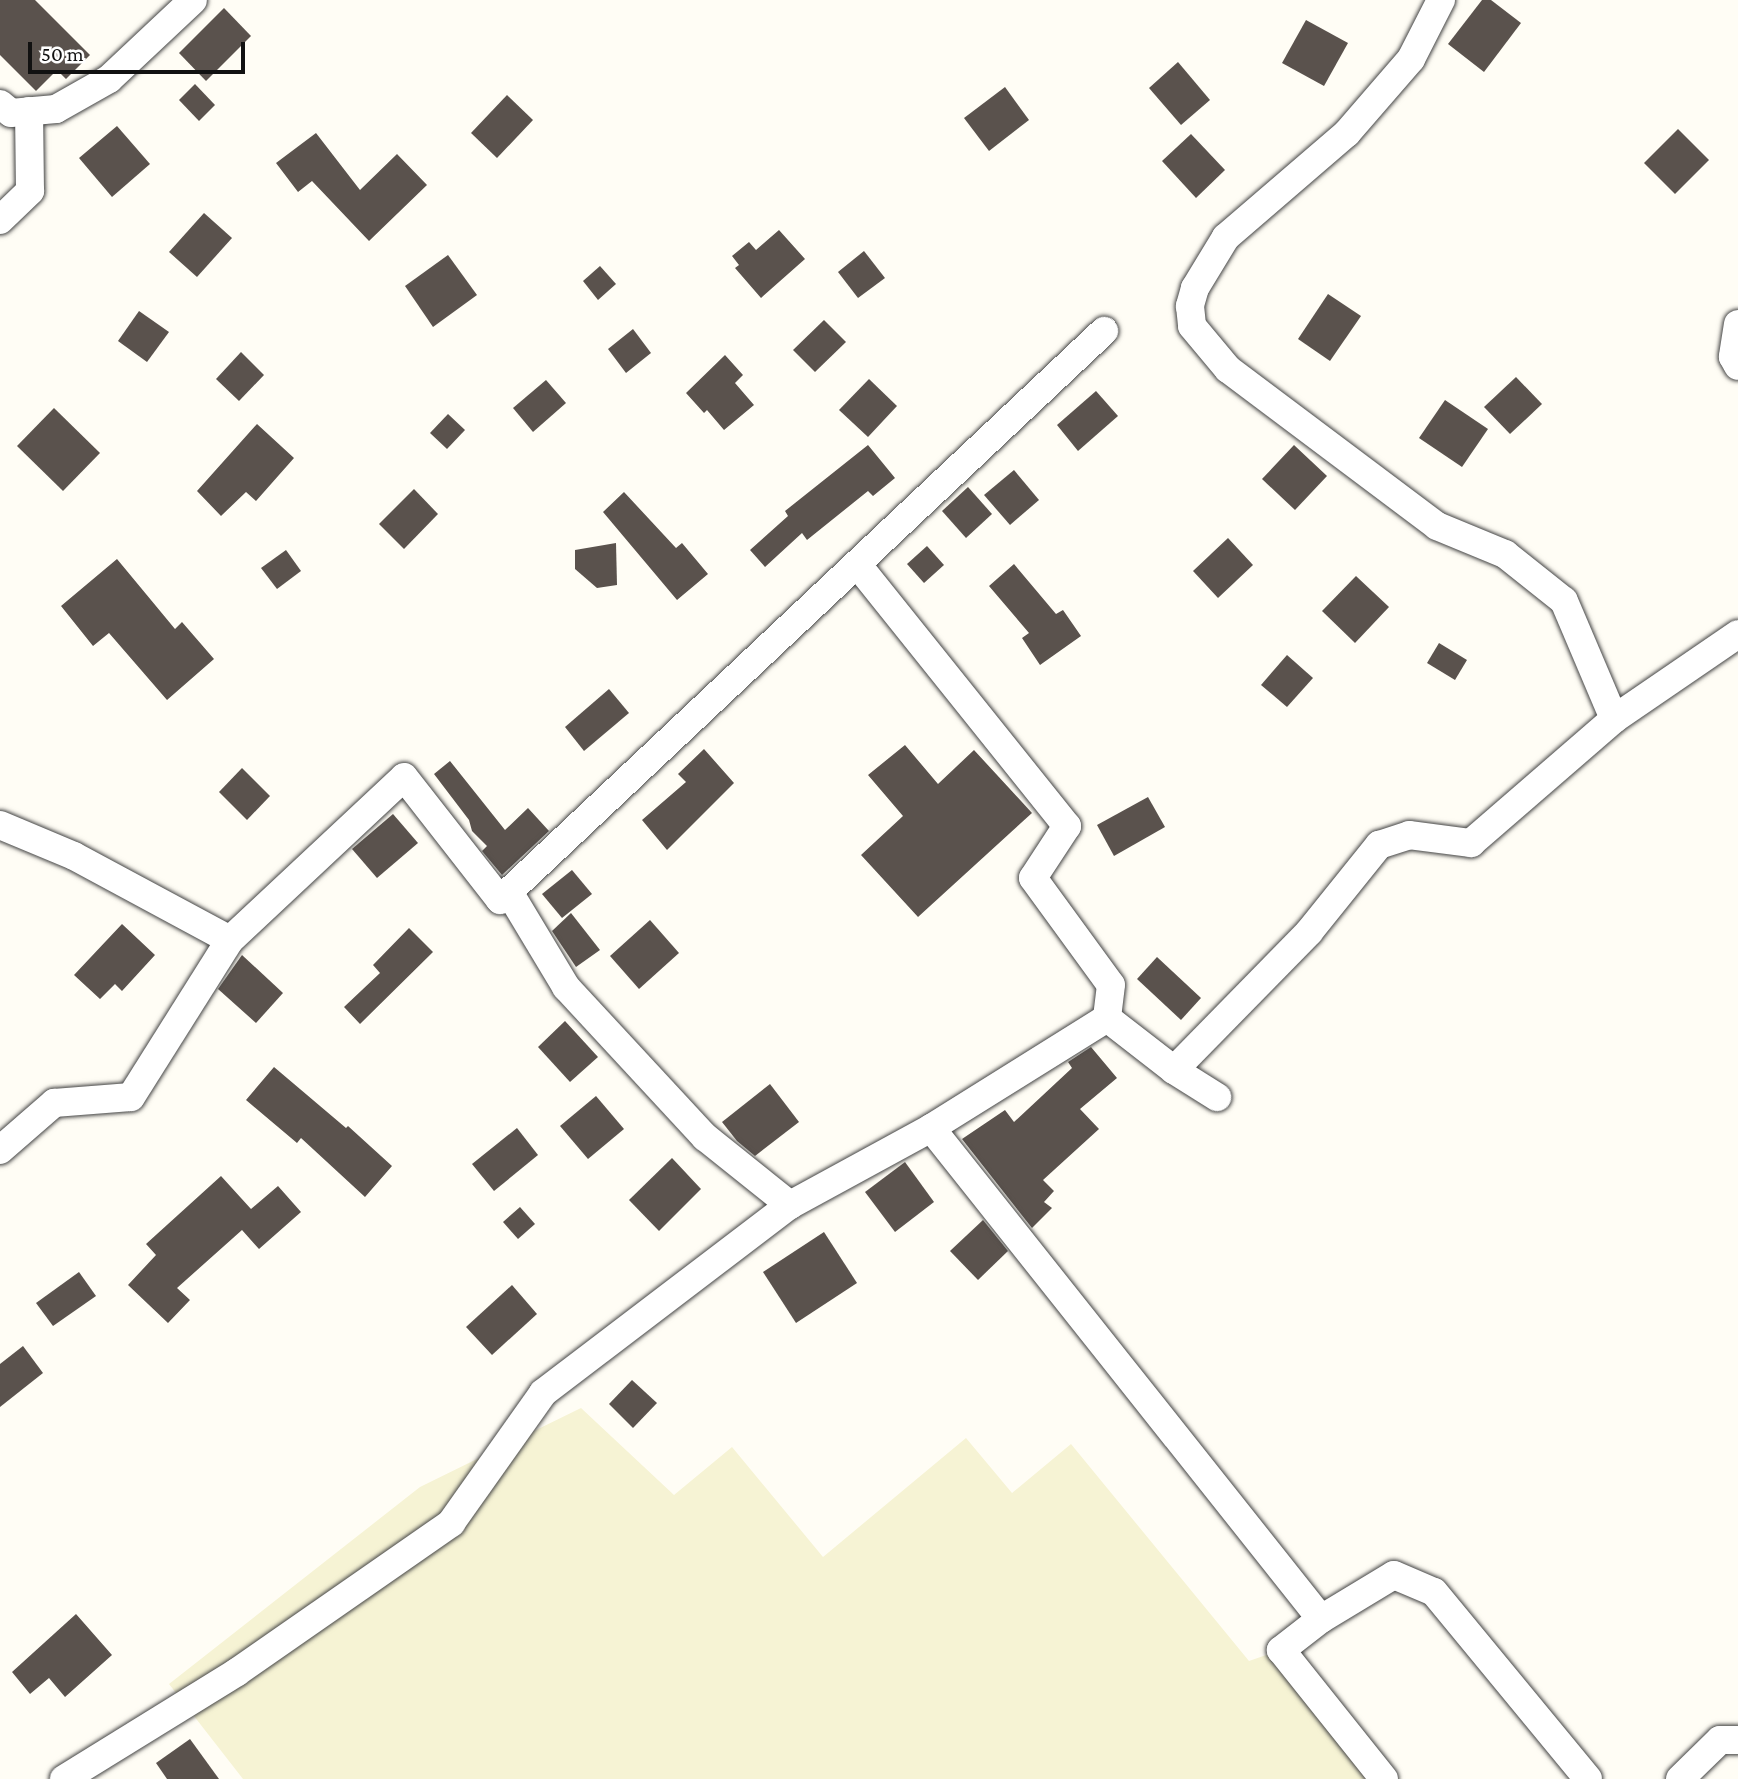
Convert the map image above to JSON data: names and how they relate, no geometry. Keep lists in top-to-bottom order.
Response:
{
  "scale_bar": "50 m"
}
